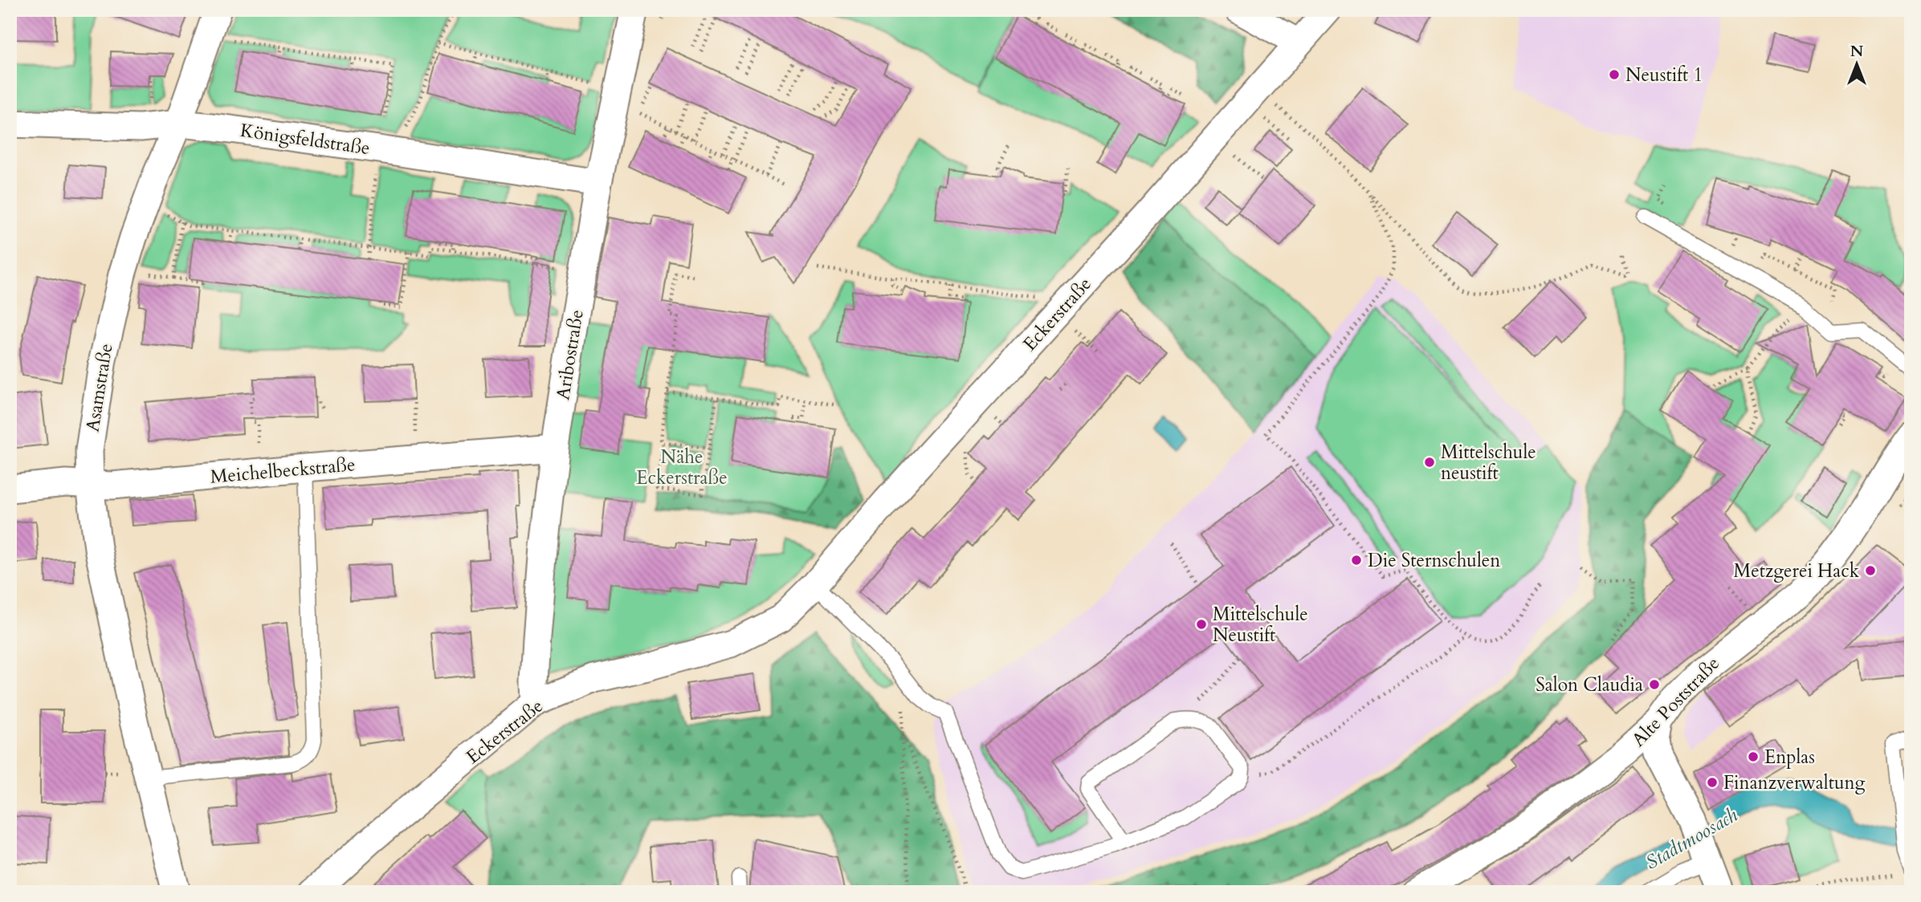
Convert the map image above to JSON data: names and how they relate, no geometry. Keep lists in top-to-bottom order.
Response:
{
  "streets": {
    "street": [
      "Königsfeldstraße",
      "Eckerstraße",
      "Aribostraße",
      "Asamstraße",
      "Meichelbeckstraße",
      "Alte Poststraße"
    ]
  },
  "crossings": [
    ["Königsfeldstraße", "Aribostraße"],
    ["Königsfeldstraße", "Asamstraße"],
    ["Eckerstraße", "Aribostraße"],
    ["Aribostraße", "Meichelbeckstraße"],
    ["Asamstraße", "Meichelbeckstraße"]
  ],
  "water": ["Stadtmoosach"],
  "parks": ["Nähe Eckerstraße"],
  "places": [
    "Neustift 1",
    "Mittelschule neustift",
    "Die Sternschulen",
    "Metzgerei Hack",
    "Mittelschule Neustift",
    "Salon Claudia",
    "Enplas",
    "Finanzverwaltung"
  ],
  "north": "top"
}
